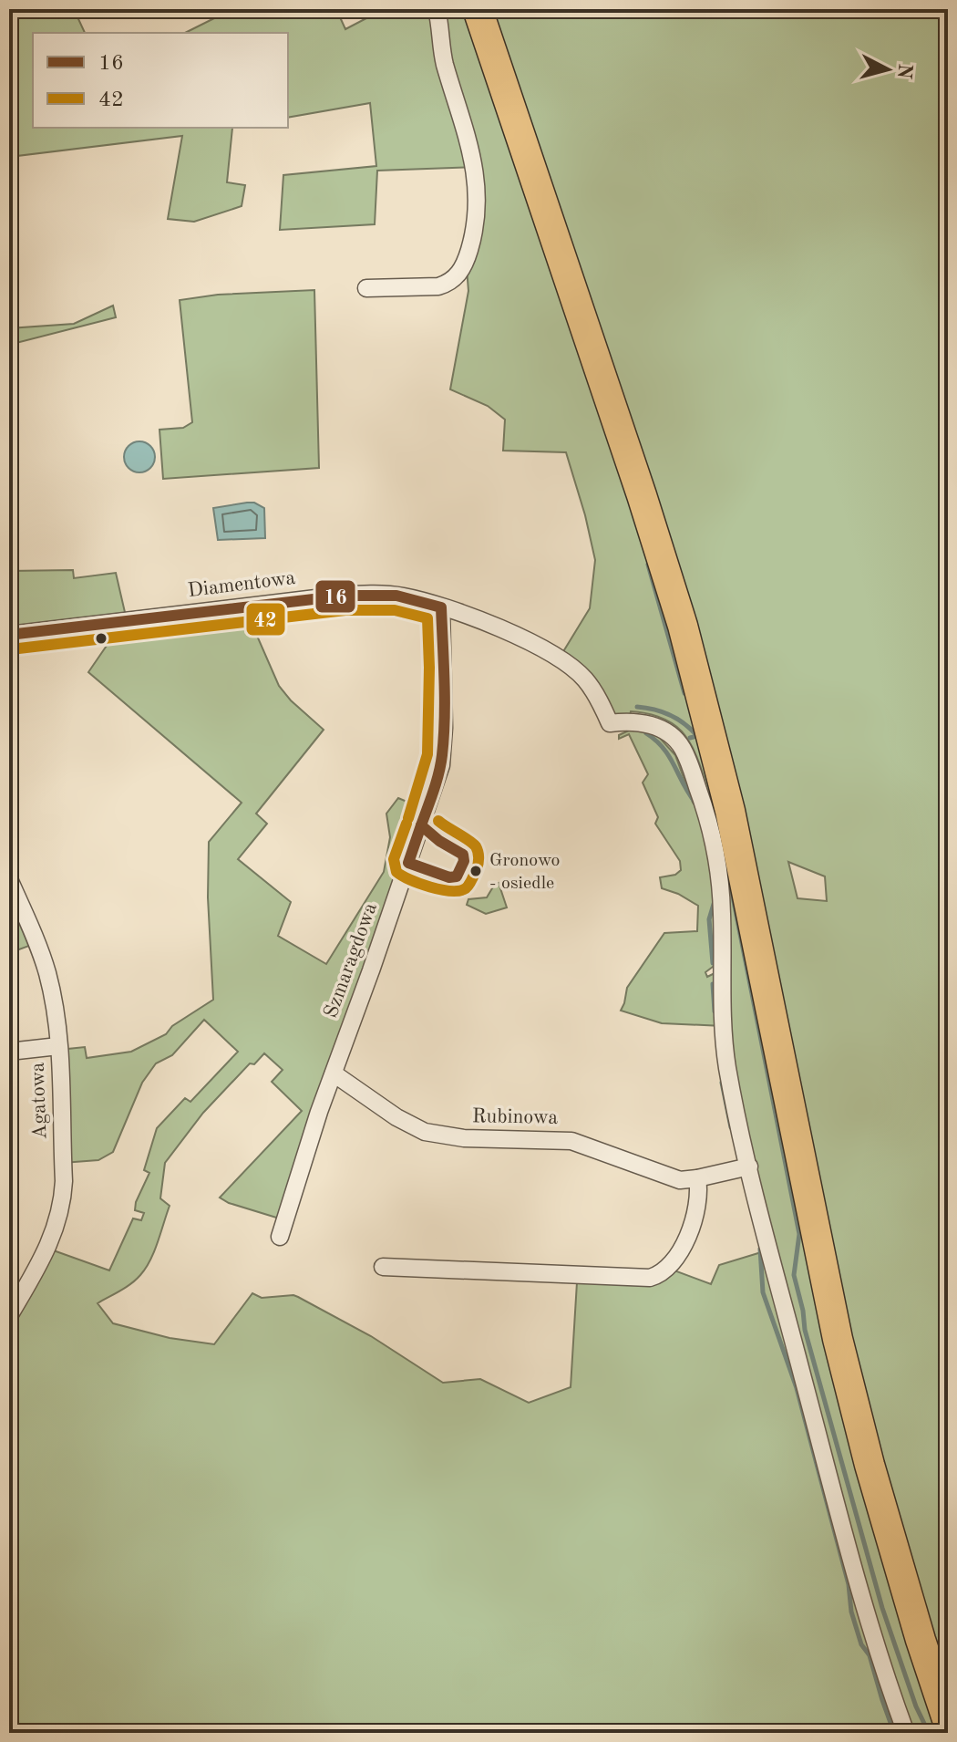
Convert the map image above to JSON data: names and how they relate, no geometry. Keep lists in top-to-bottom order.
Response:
{
  "streets": {
    "street": [
      "Diamentowa",
      "Szmaragdowa",
      "Agatowa",
      "Rubinowa"
    ]
  },
  "crossings": [
    ["Diamentowa", "Szmaragdowa"],
    ["Diamentowa", "Rubinowa"],
    ["Szmaragdowa", "Rubinowa"]
  ],
  "places": ["Gronowo - osiedle"],
  "lines": ["transit line 16", "transit line 42"],
  "legend": ["16", "42"],
  "north": "right"
}
